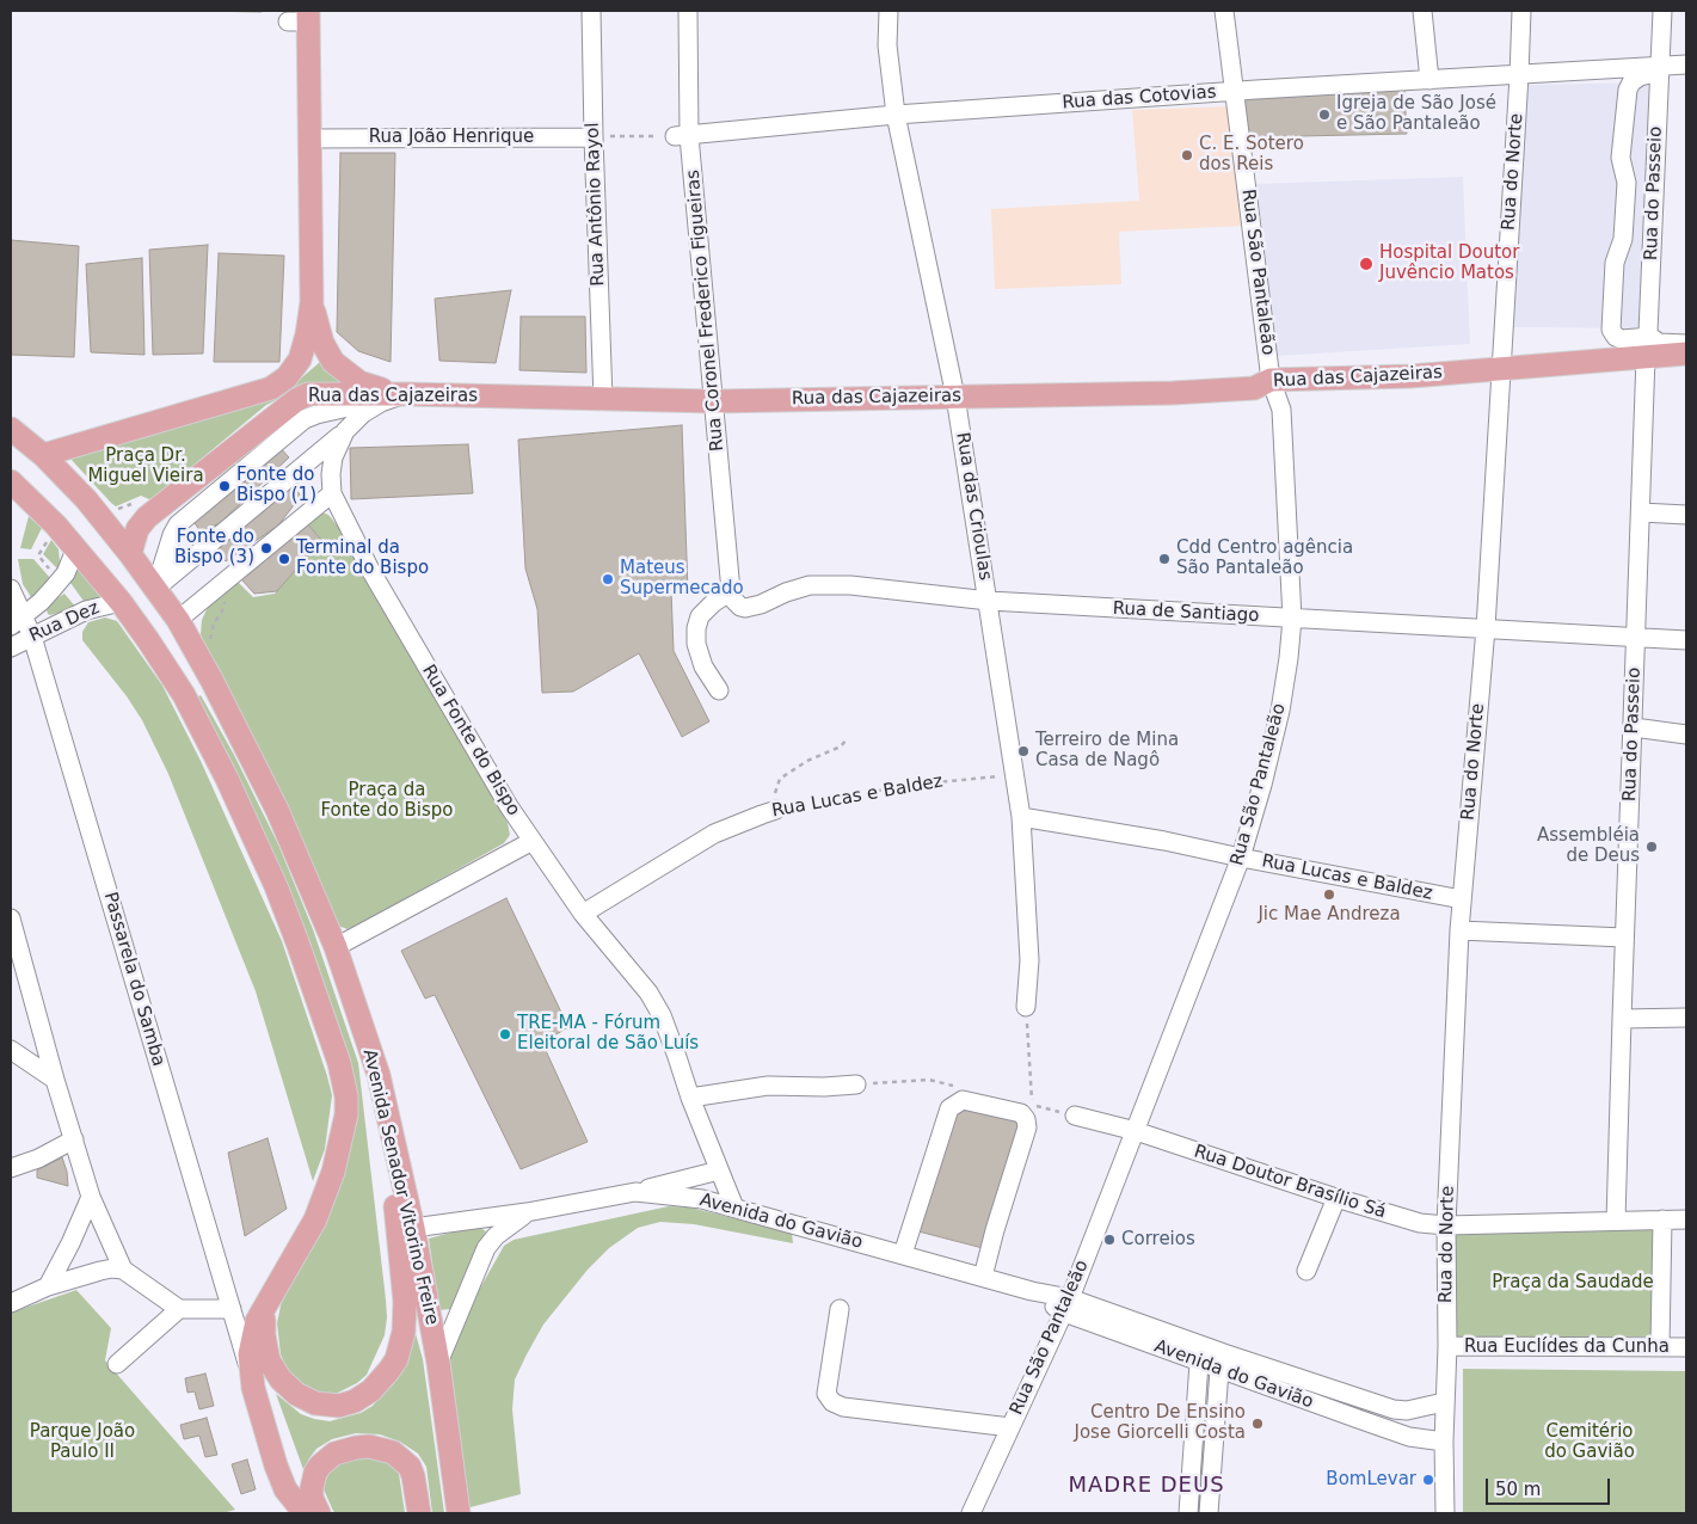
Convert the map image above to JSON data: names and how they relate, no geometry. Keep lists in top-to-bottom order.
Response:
{
  "streets": {
    "main road": ["Rua das Cajazeiras", "Avenida Senador Vitorino Freire"],
    "street": [
      "Rua das Cotovias",
      "Rua João Henrique",
      "Rua do Norte",
      "Rua do Passeio",
      "Rua Antônio Rayol",
      "Rua São Pantaleão",
      "Rua Coronel Frederico Figueiras",
      "Rua das Crioulas",
      "Rua de Santiago",
      "Rua Dez",
      "Rua Fonte do Bispo",
      "Rua Lucas e Baldez",
      "Passarela do Samba",
      "Rua Doutor Brasílio Sá",
      "Avenida do Gavião",
      "Rua Euclídes da Cunha"
    ]
  },
  "crossings": [
    ["Rua das Cotovias", "Rua do Norte"],
    ["Rua das Cotovias", "Rua do Passeio"],
    ["Rua das Cotovias", "Rua São Pantaleão"],
    ["Rua das Cotovias", "Rua Coronel Frederico Figueiras"],
    ["Rua das Cotovias", "Rua das Crioulas"],
    ["Rua João Henrique", "Rua Antônio Rayol"],
    ["Rua do Norte", "Rua das Cajazeiras"],
    ["Rua do Norte", "Rua de Santiago"],
    ["Rua do Norte", "Rua Lucas e Baldez"],
    ["Rua do Norte", "Rua Doutor Brasílio Sá"],
    ["Rua do Norte", "Avenida do Gavião"],
    ["Rua do Norte", "Rua Euclídes da Cunha"],
    ["Rua do Passeio", "Rua das Cajazeiras"],
    ["Rua do Passeio", "Rua de Santiago"],
    ["Rua do Passeio", "Rua Doutor Brasílio Sá"],
    ["Rua Antônio Rayol", "Rua das Cajazeiras"],
    ["Rua São Pantaleão", "Rua das Cajazeiras"],
    ["Rua São Pantaleão", "Rua de Santiago"],
    ["Rua São Pantaleão", "Rua Lucas e Baldez"],
    ["Rua São Pantaleão", "Rua Doutor Brasílio Sá"],
    ["Rua São Pantaleão", "Avenida do Gavião"],
    ["Rua Coronel Frederico Figueiras", "Rua das Cajazeiras"],
    ["Rua Coronel Frederico Figueiras", "Rua de Santiago"],
    ["Rua das Cajazeiras", "Rua das Crioulas"],
    ["Rua das Cajazeiras", "Rua Fonte do Bispo"],
    ["Rua das Cajazeiras", "Avenida Senador Vitorino Freire"],
    ["Rua das Crioulas", "Rua de Santiago"],
    ["Rua das Crioulas", "Rua Lucas e Baldez"],
    ["Rua Dez", "Passarela do Samba"],
    ["Rua Dez", "Avenida Senador Vitorino Freire"],
    ["Rua Fonte do Bispo", "Rua Lucas e Baldez"],
    ["Rua Fonte do Bispo", "Avenida do Gavião"],
    ["Passarela do Samba", "Avenida Senador Vitorino Freire"],
    ["Avenida Senador Vitorino Freire", "Avenida do Gavião"]
  ],
  "districts": ["MADRE DEUS"],
  "parks": [
    "Praça Dr. Miguel Vieira",
    "Praça da Fonte do Bispo",
    "Praça da Saudade",
    "Parque João Paulo II",
    "Cemitério do Gavião"
  ],
  "places": [
    "Igreja de São José e São Pantaleão",
    "C. E. Sotero dos Reis",
    "Hospital Doutor Juvêncio Matos",
    "Fonte do Bispo (1)",
    "Fonte do Bispo (3)",
    "Terminal da Fonte do Bispo",
    "Cdd Centro agência São Pantaleão",
    "Mateus Supermecado",
    "Terreiro de Mina Casa de Nagô",
    "Assembléia de Deus",
    "Jic Mae Andreza",
    "TRE-MA - Fórum Eleitoral de São Luís",
    "Correios",
    "Centro De Ensino Jose Giorcelli Costa",
    "BomLevar"
  ],
  "scale_bar": "50 m"
}
